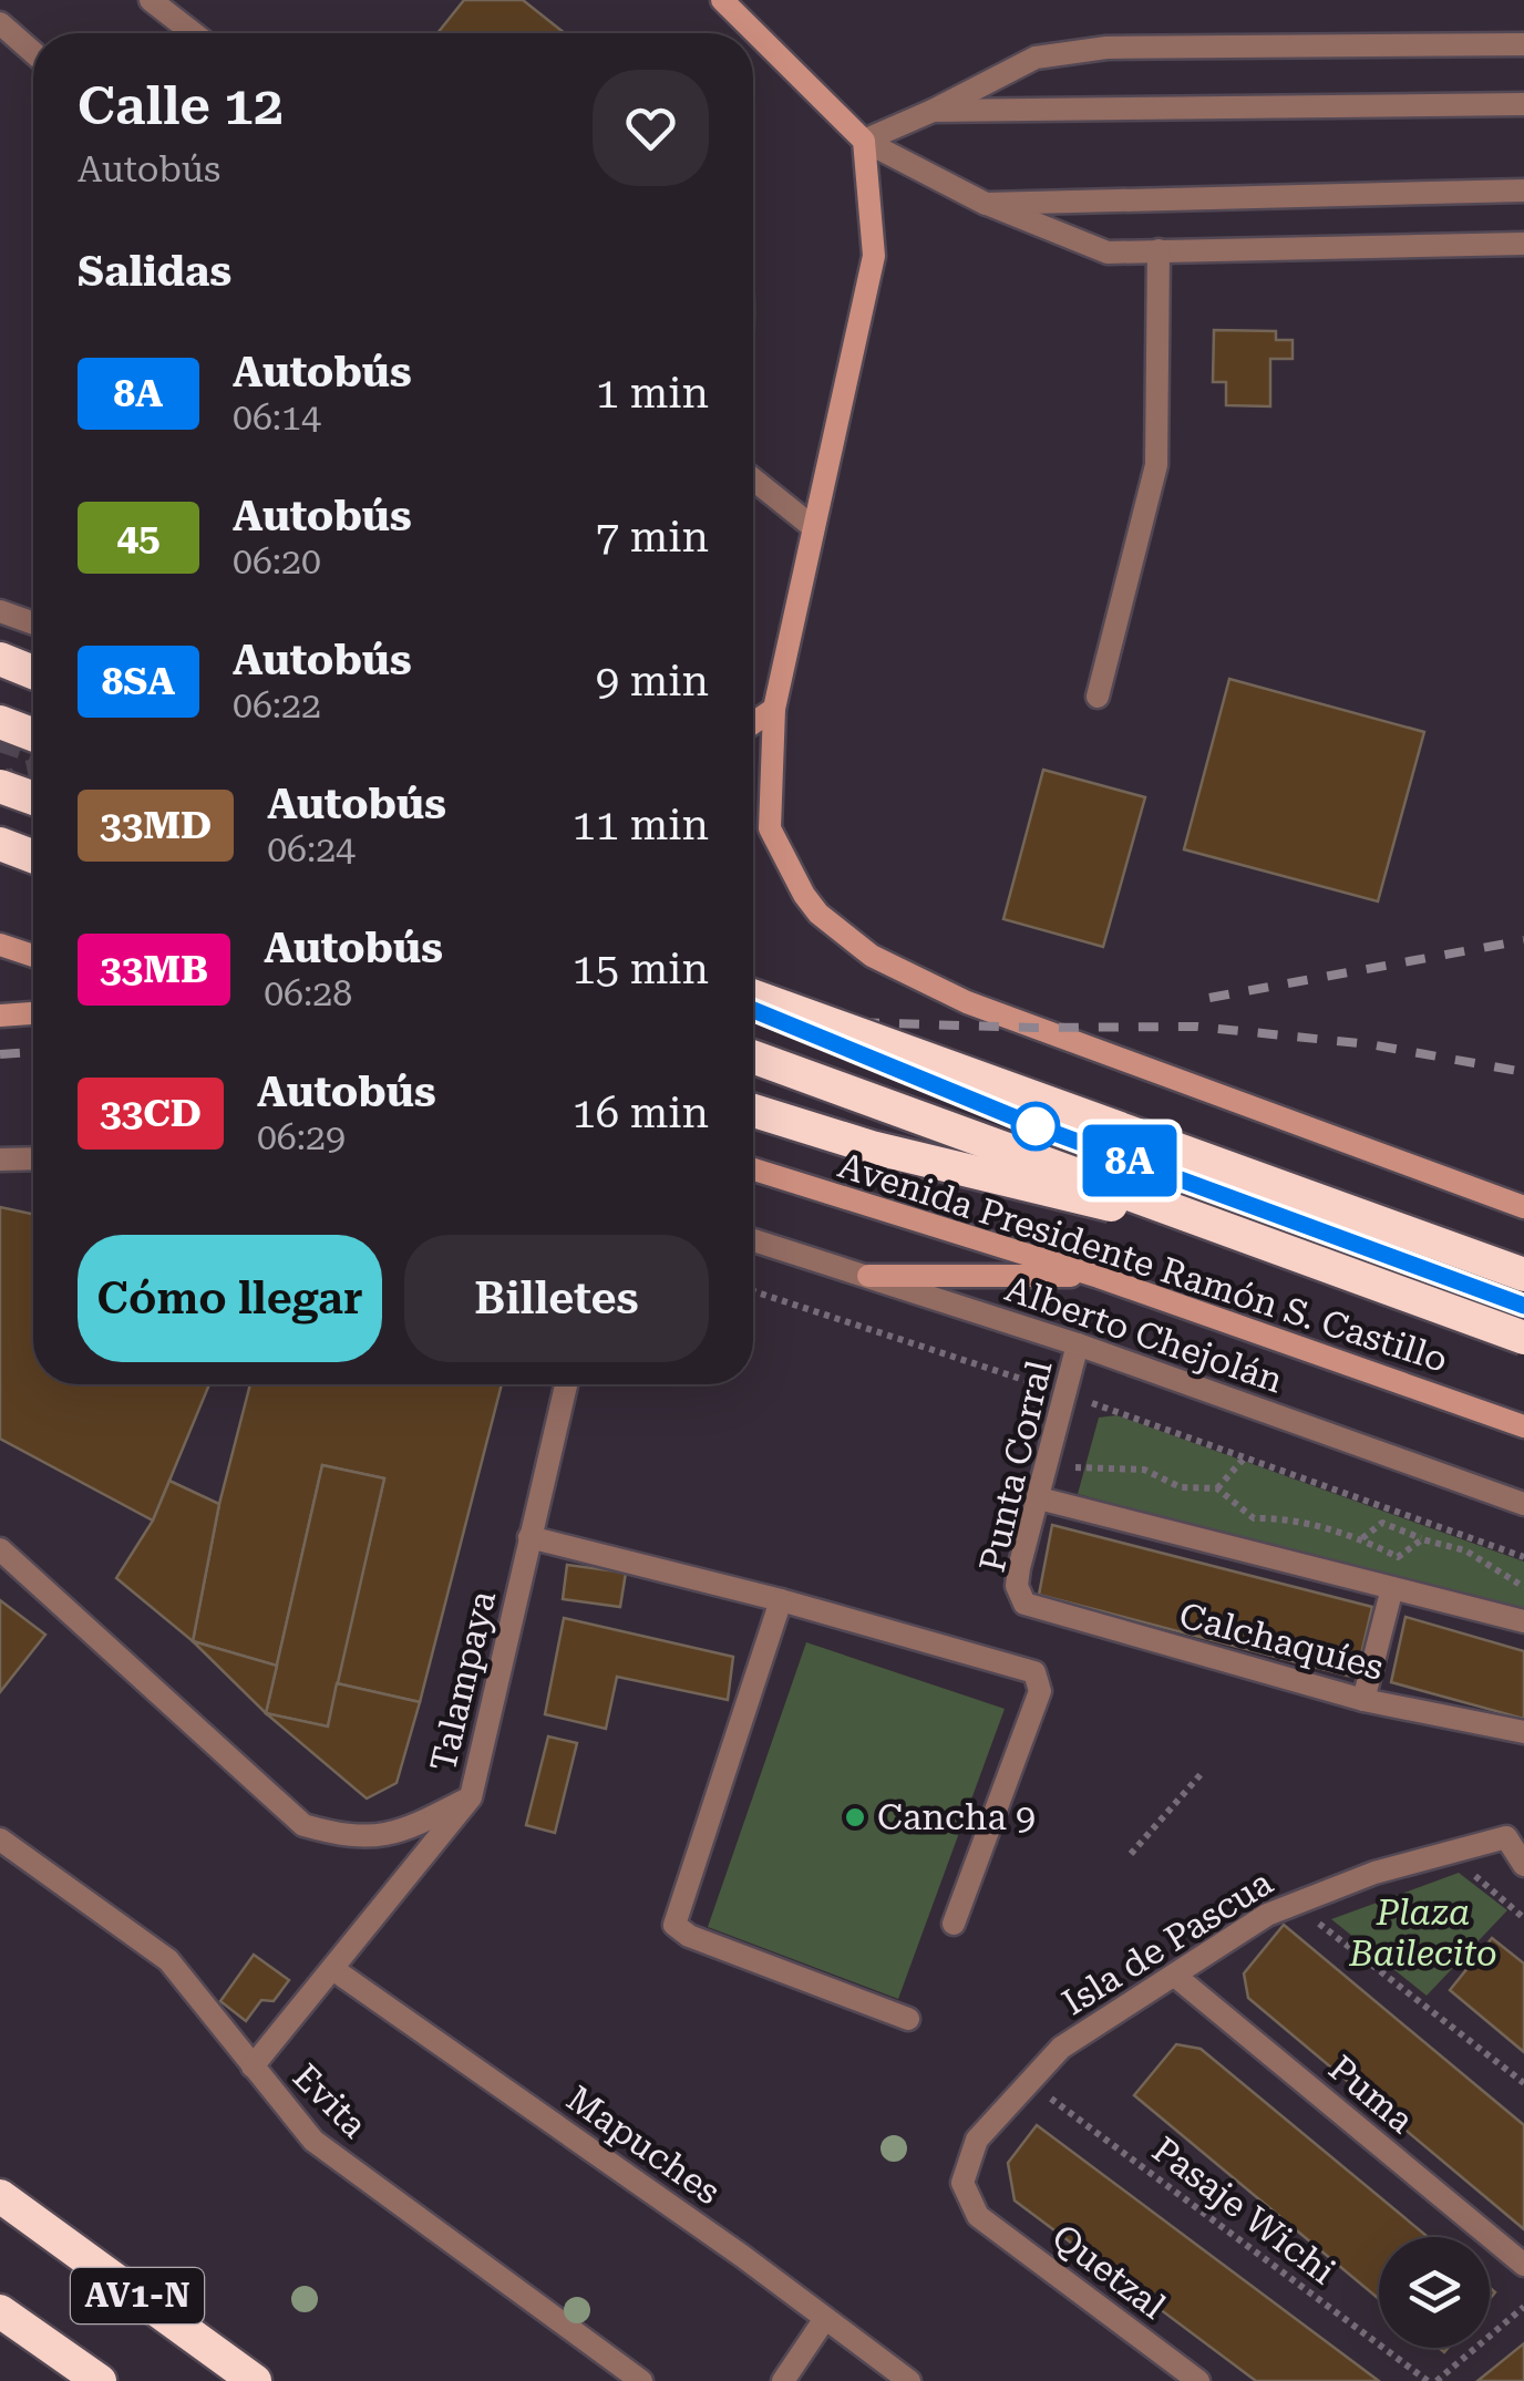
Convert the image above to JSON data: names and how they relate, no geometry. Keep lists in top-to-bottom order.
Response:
{
  "streets": {
    "highway": ["AV1-N"],
    "main road": ["Avenida Presidente Ramón S. Castillo"],
    "street": [
      "Alberto Chejolán",
      "Punta Corral",
      "Calchaquíes",
      "Talampaya",
      "Isla de Pascua",
      "Puma",
      "Evita",
      "Mapuches",
      "Quetzal"
    ],
    "path": ["Pasaje Wichi"]
  },
  "crossings": [
    ["Alberto Chejolán", "Punta Corral"],
    ["Punta Corral", "Calchaquíes"],
    ["Talampaya", "Evita"],
    ["Talampaya", "Mapuches"],
    ["Isla de Pascua", "Puma"],
    ["Isla de Pascua", "Pasaje Wichi"],
    ["Isla de Pascua", "Quetzal"]
  ],
  "parks": ["Plaza Bailecito"],
  "places": ["Cancha 9"],
  "lines": ["bus line 8A"],
  "page": {
    "on_map": "8A",
    "heading": [
      ["Calle 12", "Autobús"],
      "Salidas"
    ],
    "list": [
      {
        "mark": "8A",
        "name": "Autobús",
        "note": "06:14",
        "value": "1 min"
      },
      {
        "mark": "45",
        "name": "Autobús",
        "note": "06:20",
        "value": "7 min"
      },
      {
        "mark": "8SA",
        "name": "Autobús",
        "note": "06:22",
        "value": "9 min"
      },
      {
        "mark": "33MD",
        "name": "Autobús",
        "note": "06:24",
        "value": "11 min"
      },
      {
        "mark": "33MB",
        "name": "Autobús",
        "note": "06:28",
        "value": "15 min"
      },
      {
        "mark": "33CD",
        "name": "Autobús",
        "note": "06:29",
        "value": "16 min"
      }
    ],
    "buttons": ["Cómo llegar", "Billetes"]
  }
}
